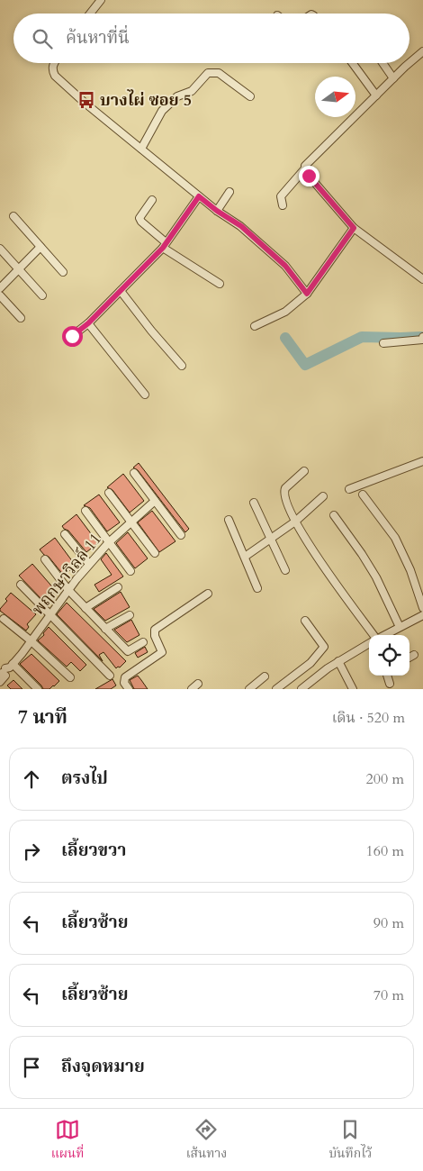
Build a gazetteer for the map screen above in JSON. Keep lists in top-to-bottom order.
{
  "streets": {
    "street": ["พฤกษาวิลล์ 11"]
  },
  "places": {
    "bus stop": ["บางไผ่ ซอย 5"]
  },
  "north": "right",
  "page": {
    "search": "ค้นหาที่นี่",
    "heading": ["7 นาที", "เดิน · 520 m"],
    "list": [
      ["ตรงไป", "200 m"],
      ["เลี้ยวขวา", "160 m"],
      ["เลี้ยวซ้าย", "90 m"],
      ["เลี้ยวซ้าย", "70 m"],
      "ถึงจุดหมาย"
    ],
    "nav": ["แผนที่", "เส้นทาง", "บันทึกไว้"]
  }
}
